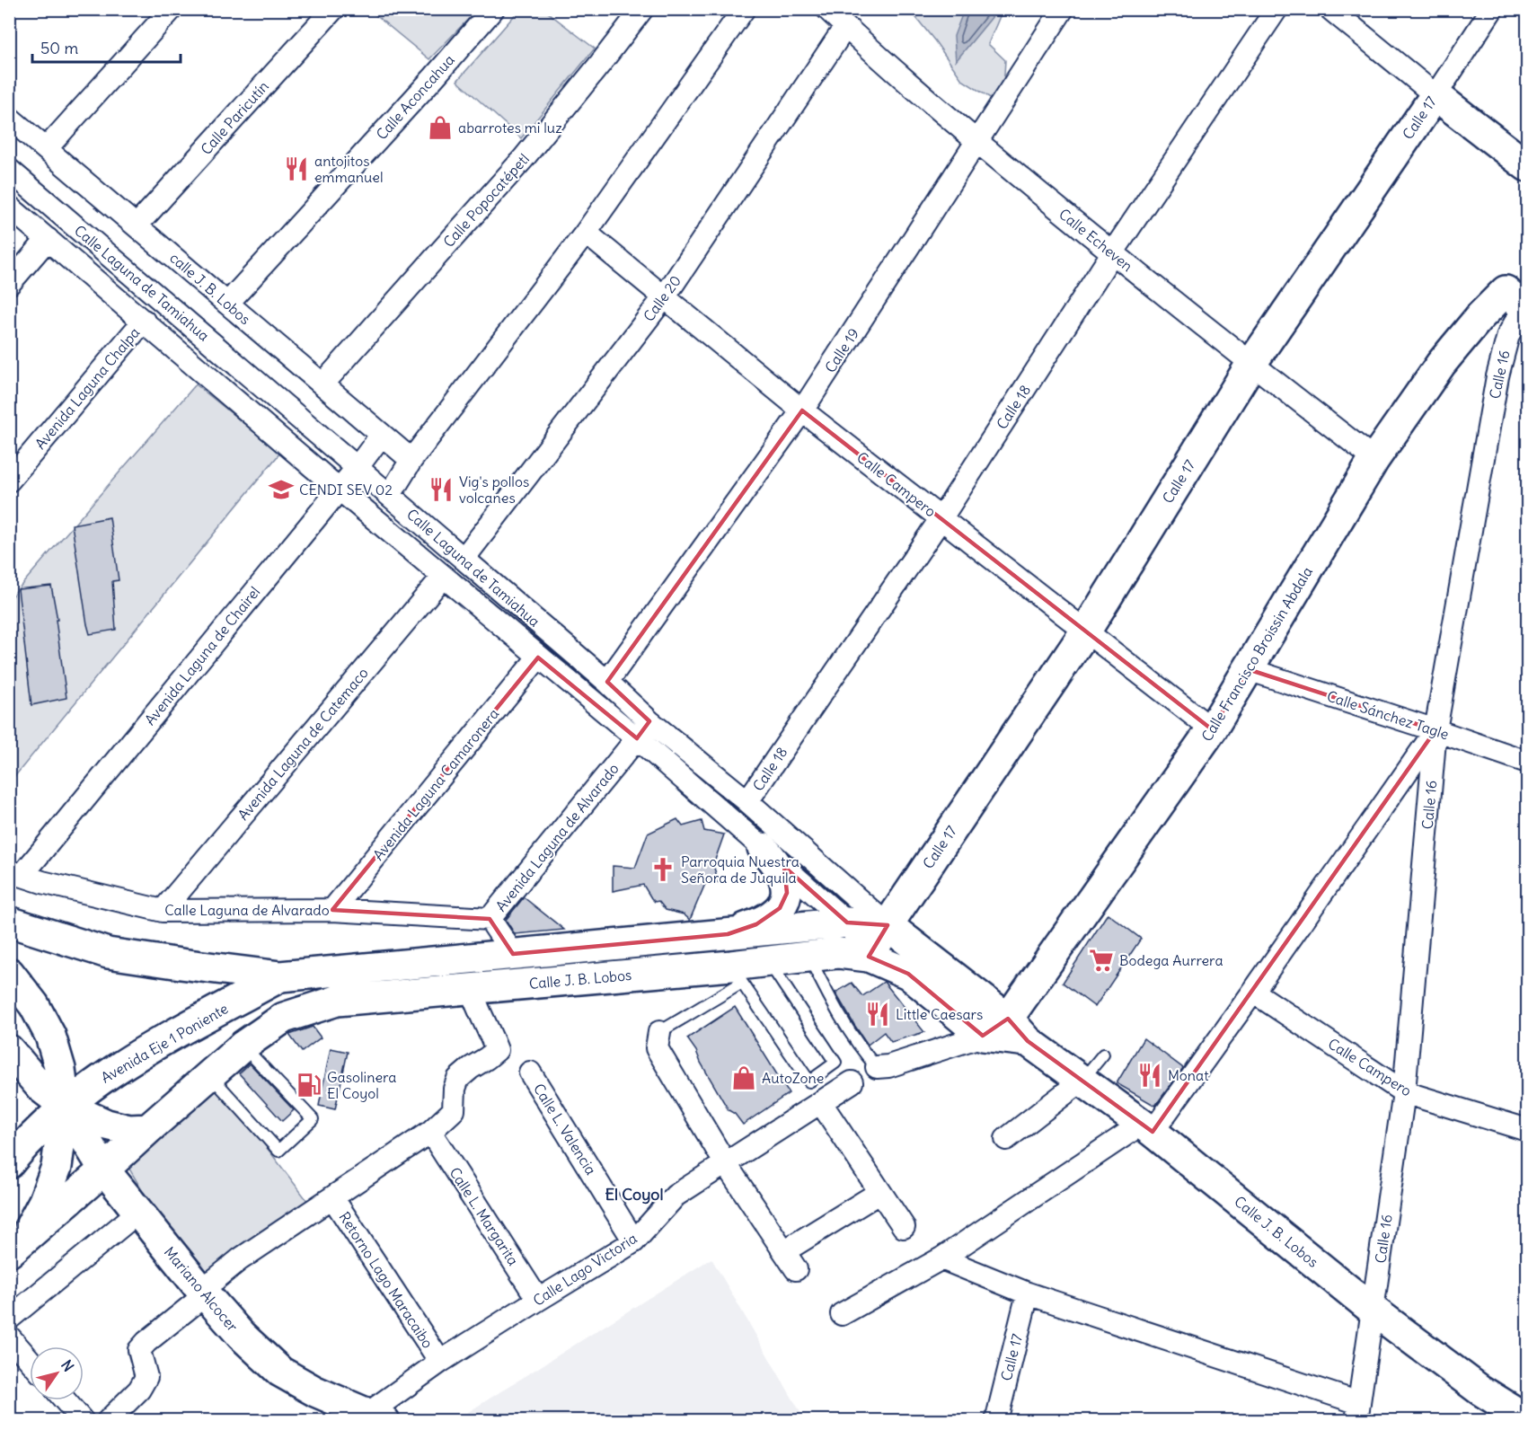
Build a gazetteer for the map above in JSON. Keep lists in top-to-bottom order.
{
  "streets": {
    "main road": [
      "Calle 17",
      "Calle Francisco Broissin Abdala",
      "Calle J. B. Lobos",
      "Avenida Eje 1 Poniente",
      "Mariano Alcocer"
    ],
    "street": [
      "Calle Aconcahua",
      "Calle Paricutín",
      "Calle Popocatépetl",
      "Calle Echeven",
      "Calle Laguna de Tamiahua",
      "calle J. B. Lobos",
      "Calle 20",
      "Calle 19",
      "Calle 16",
      "Avenida Laguna Chalpa",
      "Calle 18",
      "Calle Campero",
      "Avenida Laguna de Chairel",
      "Calle Sánchez Tagle",
      "Avenida Laguna de Catemaco",
      "Avenida Laguna Camaronera",
      "Avenida Laguna de Alvarado",
      "Calle Laguna de Alvarado",
      "Calle L. Valencia",
      "Calle L. Margarita",
      "Calle Lago Victoria",
      "Retorno Lago Maracaibo"
    ]
  },
  "crossings": [
    ["Calle Aconcahua", "calle J. B. Lobos"],
    ["Calle Paricutín", "calle J. B. Lobos"],
    ["Calle 17", "Calle Echeven"],
    ["Calle 17", "Calle Laguna de Tamiahua"],
    ["Calle 17", "Calle Campero"],
    ["Calle 17", "Calle J. B. Lobos"],
    ["Calle Popocatépetl", "calle J. B. Lobos"],
    ["Calle Echeven", "Calle 20"],
    ["Calle Echeven", "Calle 19"],
    ["Calle Echeven", "Calle 18"],
    ["Calle Echeven", "Calle Francisco Broissin Abdala"],
    ["Calle Laguna de Tamiahua", "Calle 20"],
    ["Calle Laguna de Tamiahua", "Calle 19"],
    ["Calle Laguna de Tamiahua", "Avenida Laguna Chalpa"],
    ["Calle Laguna de Tamiahua", "Calle 18"],
    ["Calle Laguna de Tamiahua", "Avenida Laguna de Chairel"],
    ["Calle Laguna de Tamiahua", "Avenida Laguna de Catemaco"],
    ["Calle Laguna de Tamiahua", "Avenida Laguna Camaronera"],
    ["Calle Laguna de Tamiahua", "Avenida Laguna de Alvarado"],
    ["Calle Laguna de Tamiahua", "Calle J. B. Lobos"],
    ["calle J. B. Lobos", "Avenida Laguna de Chairel"],
    ["Calle 20", "Calle Campero"],
    ["Calle 19", "Calle Campero"],
    ["Calle 16", "Calle Campero"],
    ["Calle 16", "Calle Francisco Broissin Abdala"],
    ["Calle 16", "Calle Sánchez Tagle"],
    ["Calle 16", "Calle J. B. Lobos"],
    ["Calle 18", "Calle Campero"],
    ["Calle Campero", "Calle Francisco Broissin Abdala"],
    ["Calle Francisco Broissin Abdala", "Calle Sánchez Tagle"],
    ["Calle Francisco Broissin Abdala", "Calle J. B. Lobos"],
    ["Avenida Laguna de Chairel", "Calle Laguna de Alvarado"],
    ["Avenida Laguna de Catemaco", "Calle Laguna de Alvarado"],
    ["Avenida Laguna Camaronera", "Calle Laguna de Alvarado"],
    ["Avenida Laguna de Alvarado", "Calle Laguna de Alvarado"],
    ["Avenida Eje 1 Poniente", "Mariano Alcocer"],
    ["Calle L. Valencia", "Calle Lago Victoria"],
    ["Calle L. Margarita", "Calle Lago Victoria"],
    ["Calle Lago Victoria", "Retorno Lago Maracaibo"],
    ["Calle Lago Victoria", "Mariano Alcocer"]
  ],
  "districts": ["El Coyol"],
  "places": {
    "shop": ["abarrotes mi luz", "AutoZone"],
    "restaurant": [
      "antojitos emmanuel",
      "Vig's pollos volcanes",
      "Little Caesars",
      "Monat"
    ],
    "school or university": ["CENDI SEV 02"],
    "church": ["Parroquia Nuestra Señora de Juquila"],
    "supermarket": ["Bodega Aurrera"],
    "fuel station": ["Gasolinera El Coyol"]
  },
  "scale_bar": "50 m",
  "north": "top right"
}
